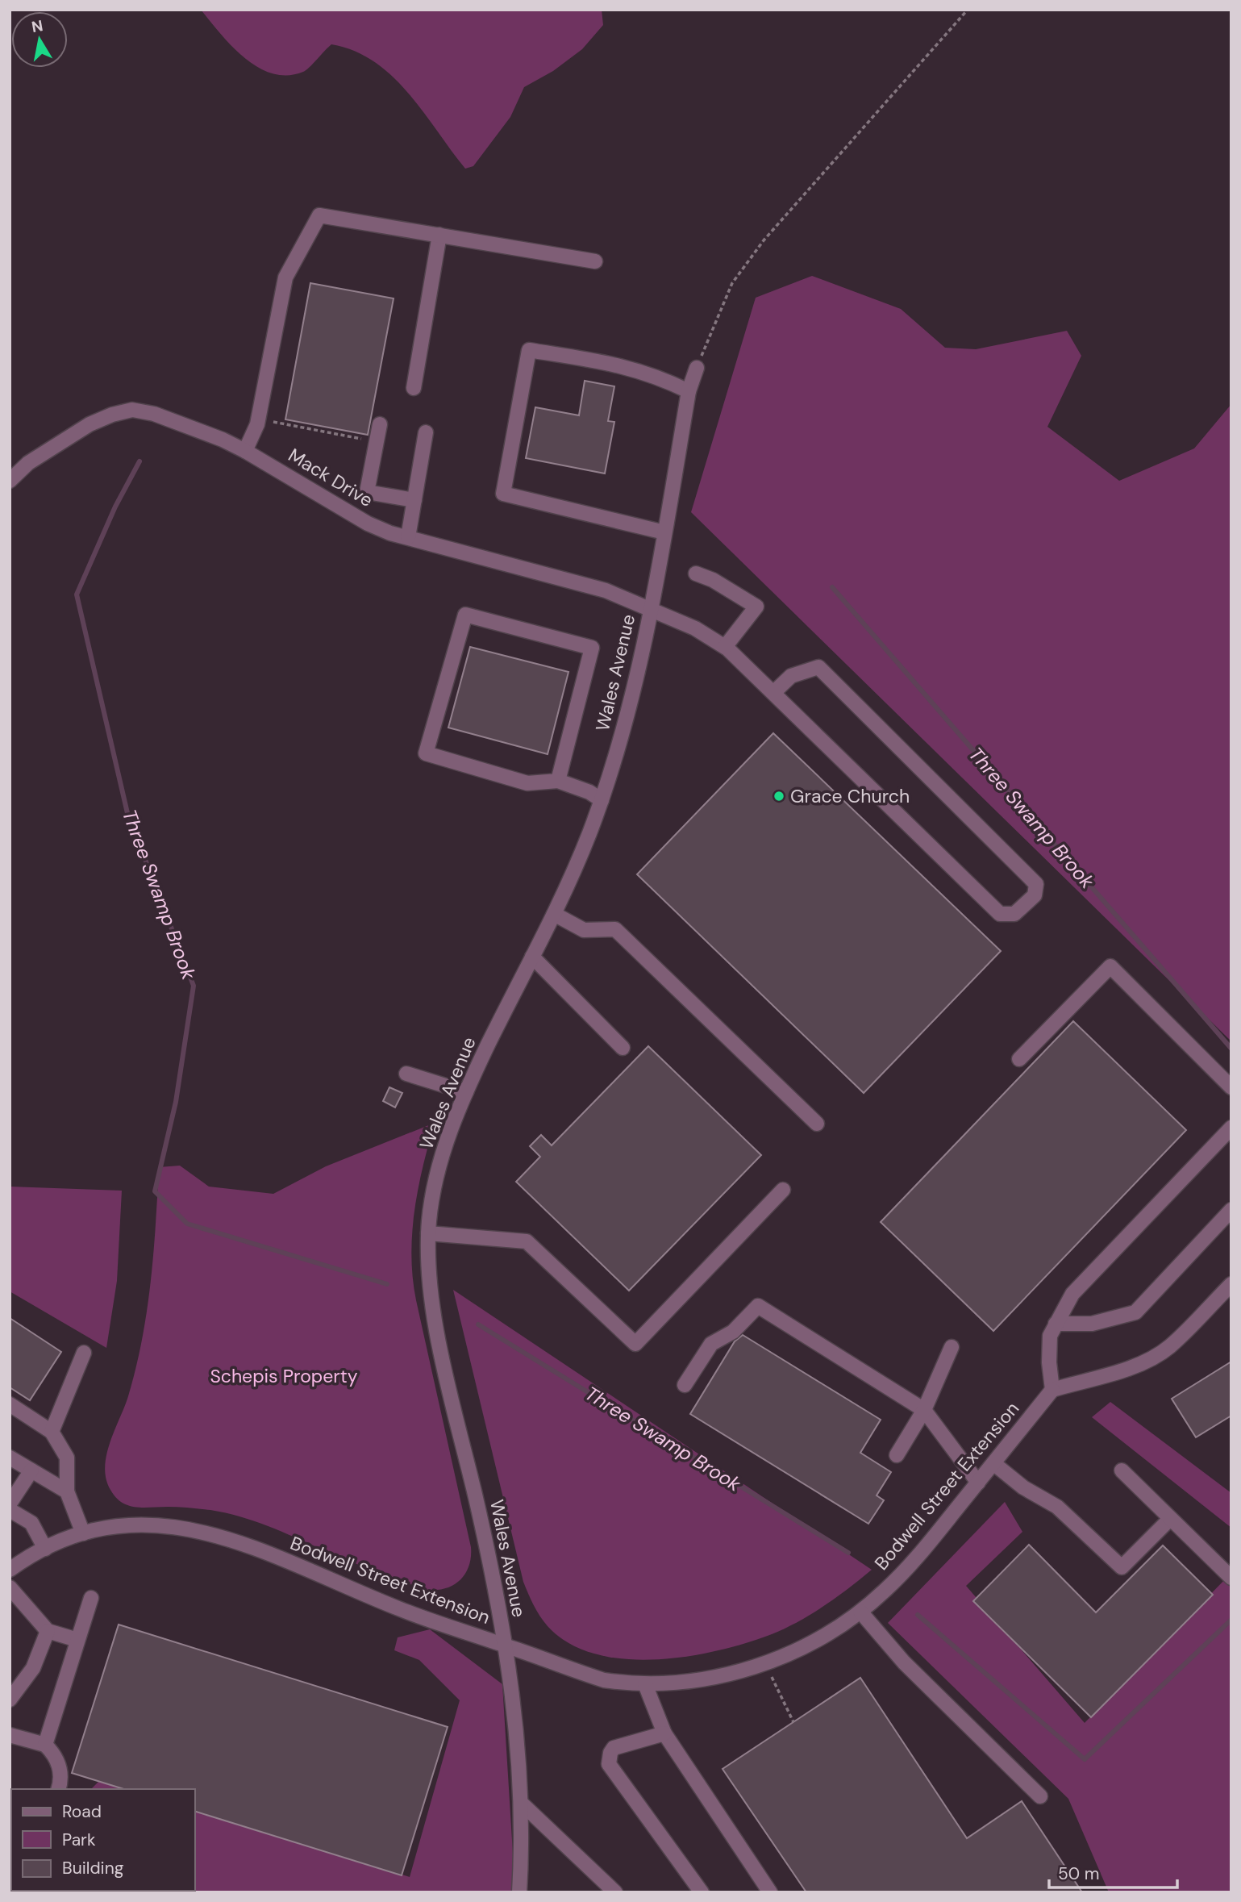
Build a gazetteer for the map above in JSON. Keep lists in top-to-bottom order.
{
  "streets": {
    "street": ["Mack Drive", "Wales Avenue", "Bodwell Street Extension"]
  },
  "crossings": [
    ["Mack Drive", "Wales Avenue"],
    ["Wales Avenue", "Bodwell Street Extension"]
  ],
  "water": ["Three Swamp Brook"],
  "parks": ["Schepis Property"],
  "places": ["Grace Church"],
  "legend": ["Road", "Park", "Building"],
  "scale_bar": "50 m",
  "north": "top"
}
